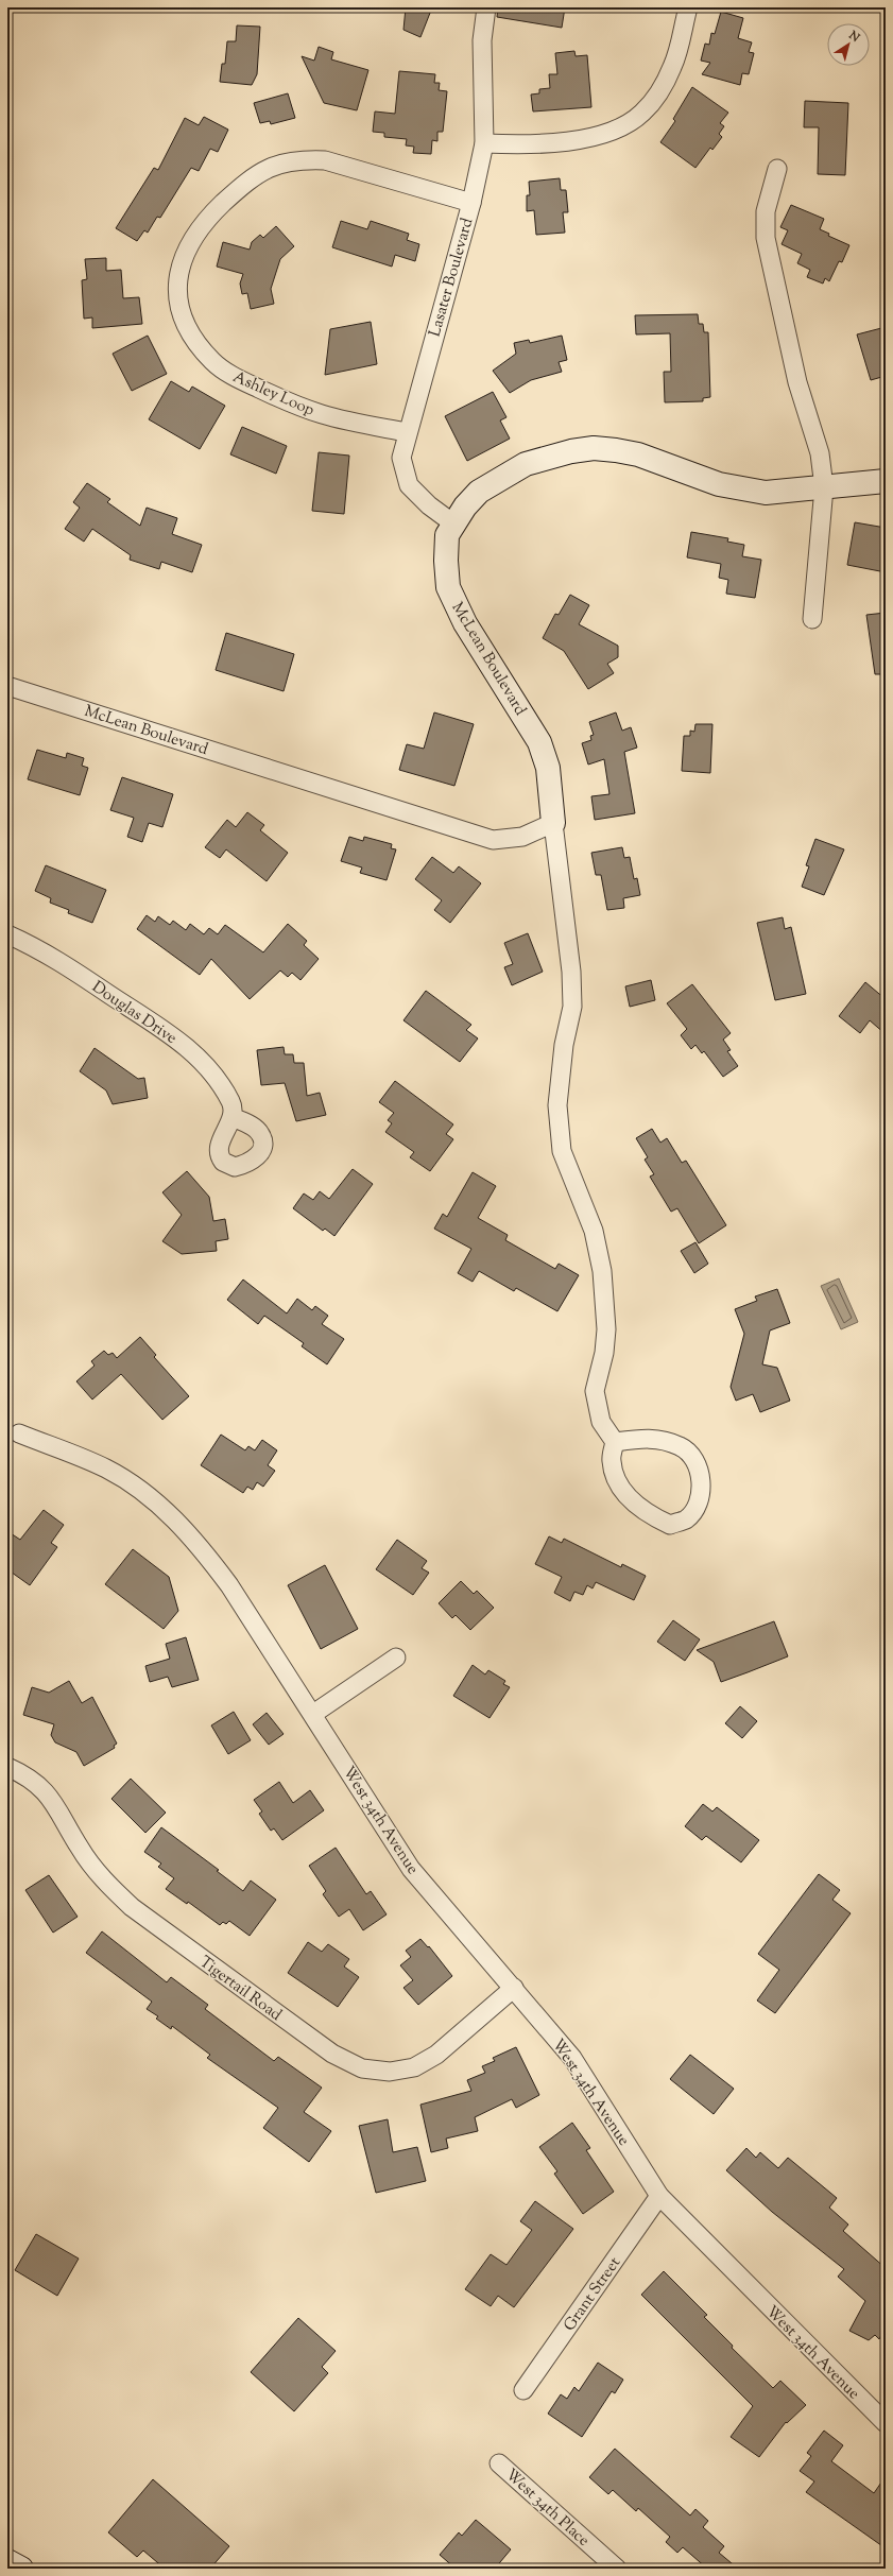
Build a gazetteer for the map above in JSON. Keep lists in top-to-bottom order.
{
  "streets": {
    "street": [
      "Lasater Boulevard",
      "Ashley Loop",
      "McLean Boulevard",
      "Douglas Drive",
      "West 34th Avenue",
      "Tigertail Road",
      "Grant Street",
      "West 34th Place"
    ]
  },
  "crossings": [
    ["Lasater Boulevard", "Ashley Loop"],
    ["Lasater Boulevard", "McLean Boulevard"],
    ["West 34th Avenue", "Tigertail Road"],
    ["West 34th Avenue", "Grant Street"]
  ],
  "north": "top right"
}
